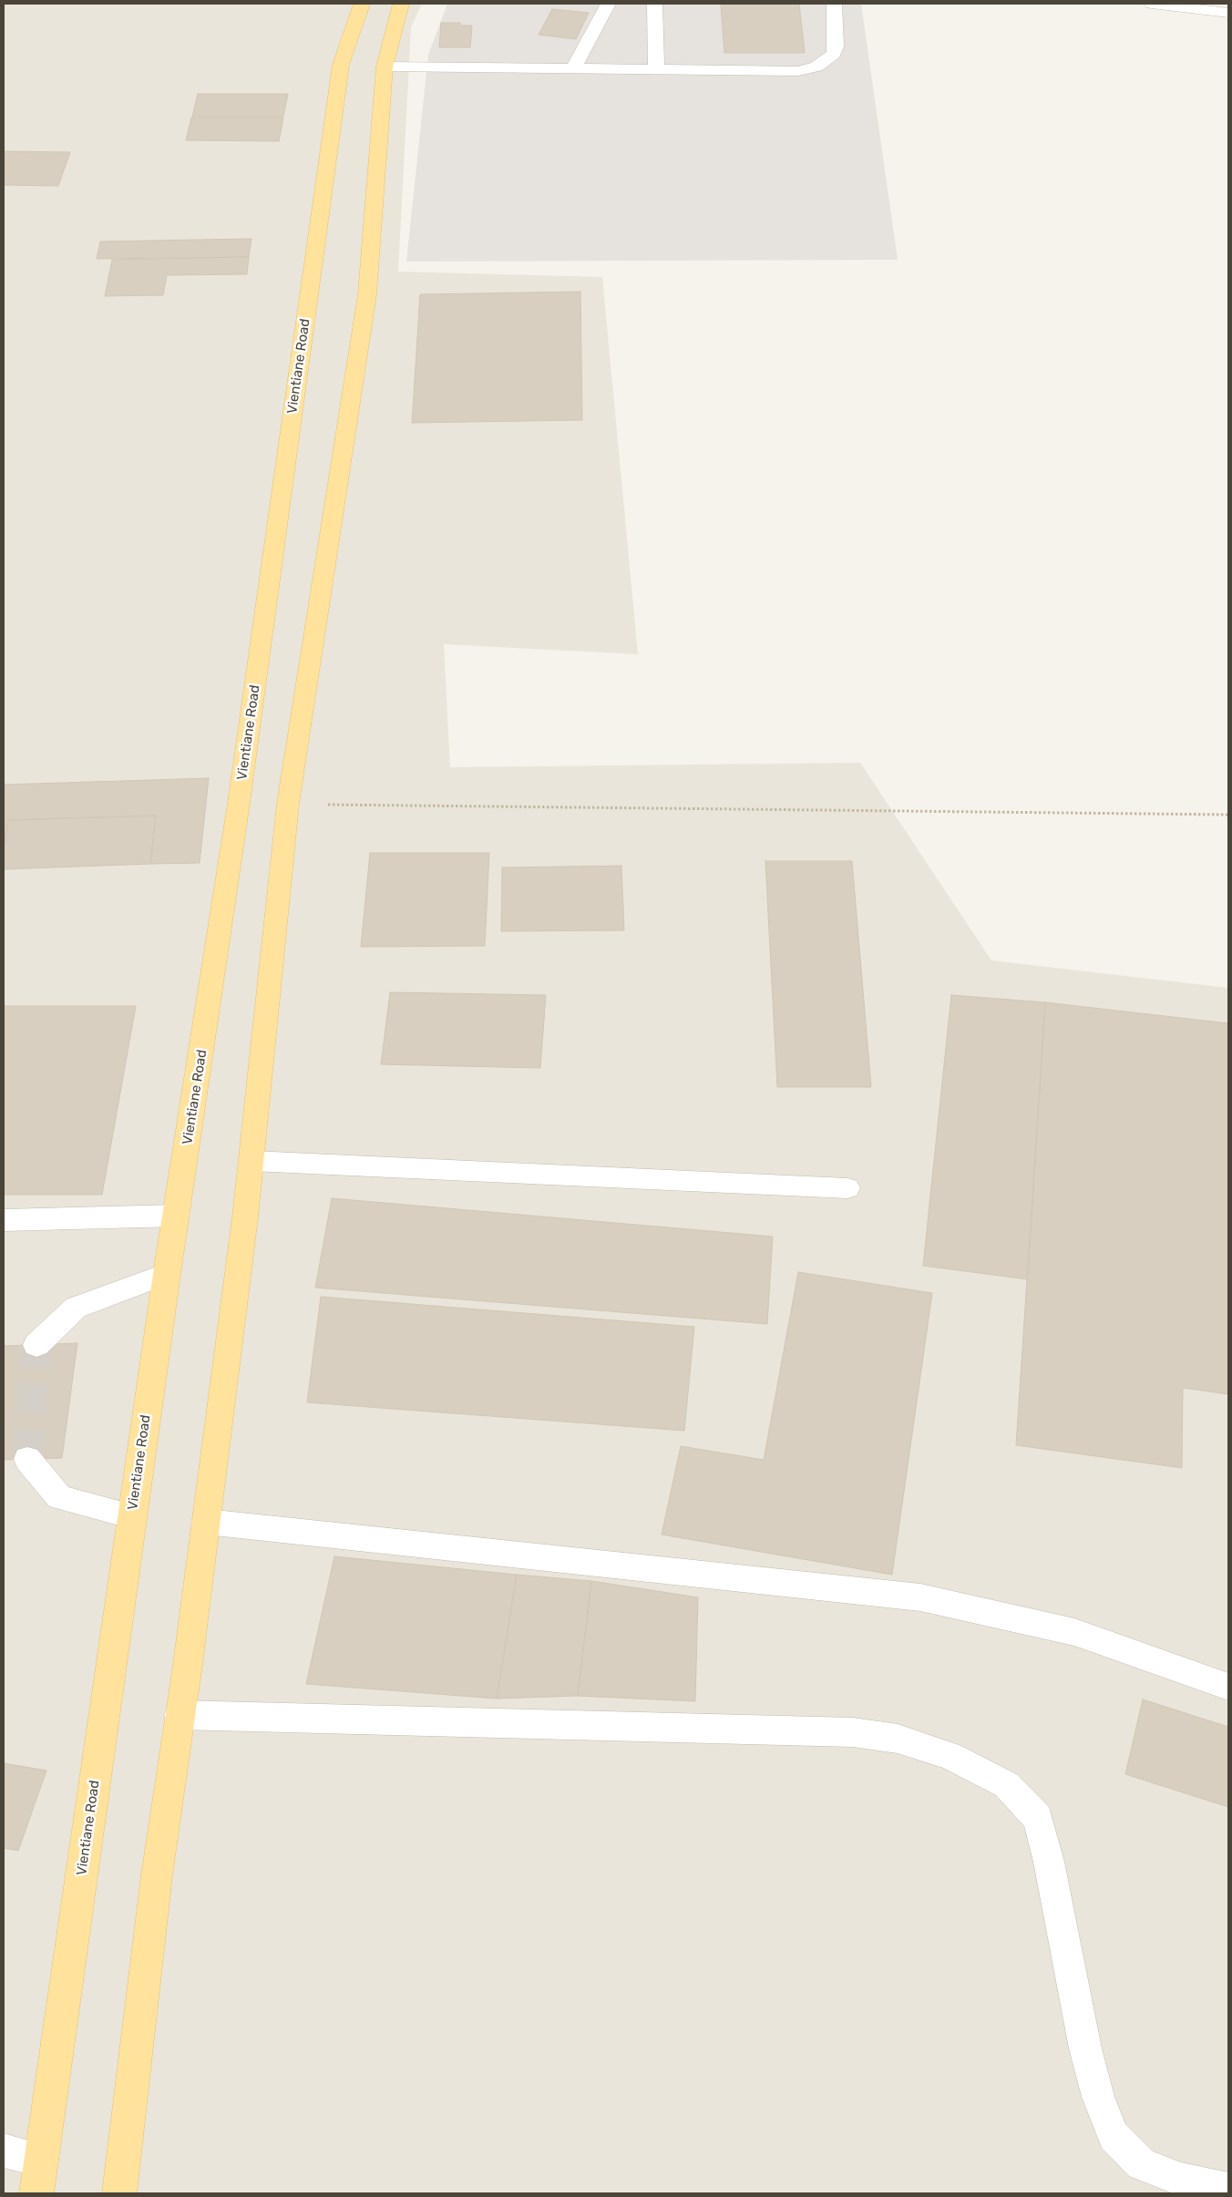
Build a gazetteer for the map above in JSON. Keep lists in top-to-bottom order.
{
  "streets": {
    "main road": ["Vientiane Road"]
  }
}
